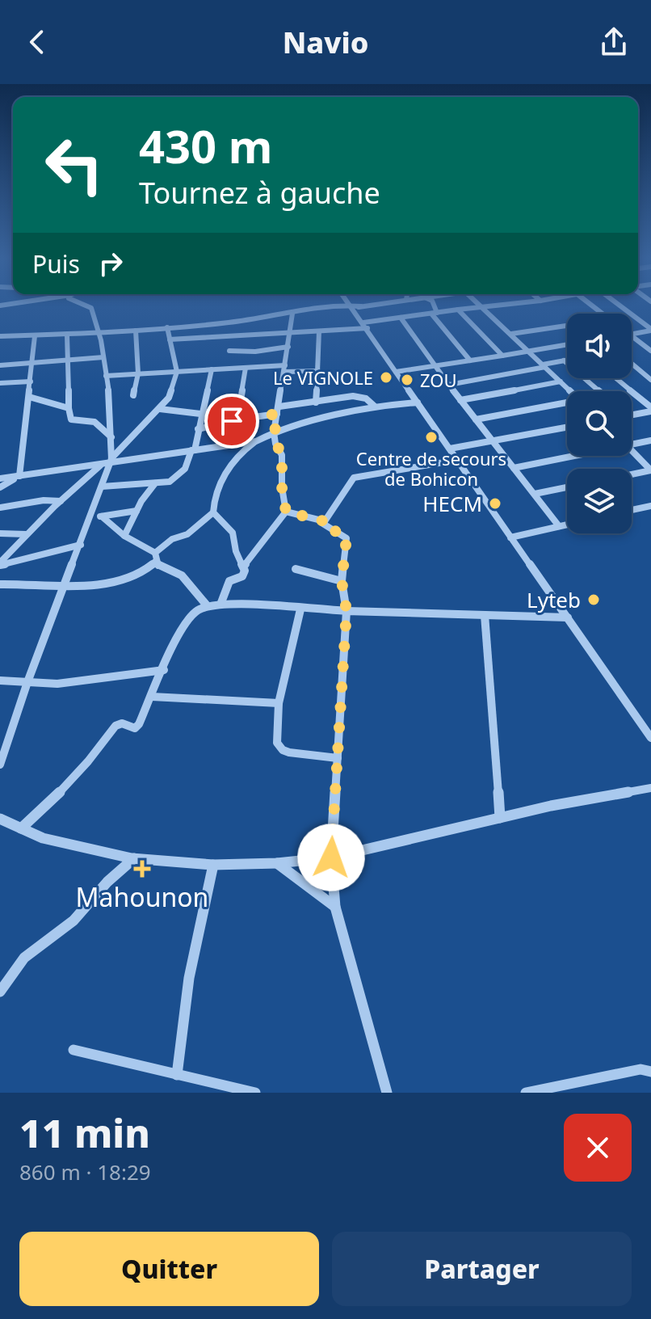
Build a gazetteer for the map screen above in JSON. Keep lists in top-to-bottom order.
{
  "places": {
    "other": [
      "Le VIGNOLE",
      "ZOU",
      "Centre de secours de Bohicon",
      "HECM",
      "Lyteb"
    ],
    "health": ["Mahounon"]
  },
  "page": {
    "header": "Navio",
    "turn": ["430 m", "Tournez à gauche"],
    "then": "Puis",
    "heading": ["11 min", "860 m · 18:29"],
    "buttons": ["Quitter", "Partager"]
  }
}
